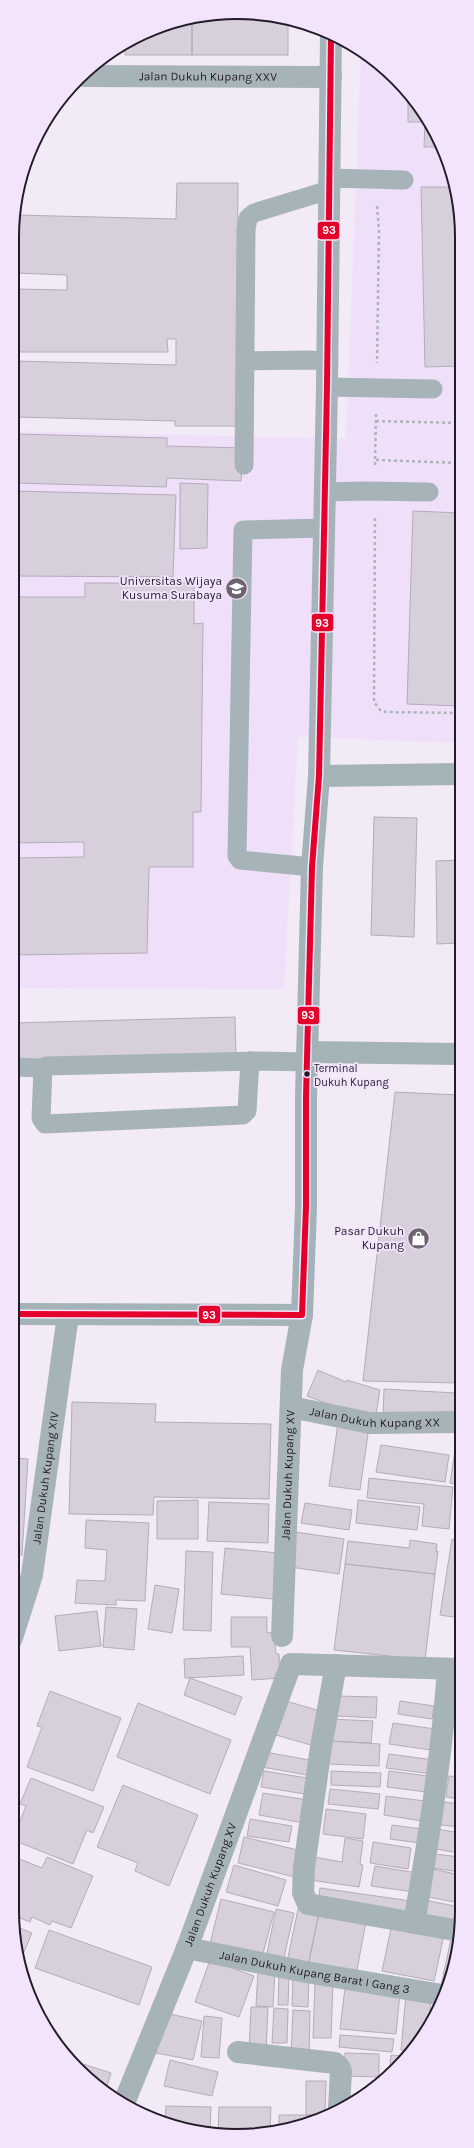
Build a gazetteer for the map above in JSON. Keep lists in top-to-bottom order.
{
  "streets": {
    "street": [
      "Jalan Dukuh Kupang XXV",
      "Jalan Dukuh Kupang XX",
      "Jalan Dukuh Kupang XV",
      "Jalan Dukuh Kupang XIV",
      "Jalan Dukuh Kupang Barat I Gang 3"
    ]
  },
  "crossings": [
    ["Jalan Dukuh Kupang XX", "Jalan Dukuh Kupang XV"],
    ["Jalan Dukuh Kupang XV", "Jalan Dukuh Kupang Barat I Gang 3"]
  ],
  "places": {
    "school or university": ["Universitas Wijaya Kusuma Surabaya"],
    "other": ["Terminal Dukuh Kupang"],
    "shop": ["Pasar Dukuh Kupang"]
  },
  "lines": ["transit line 93"]
}
